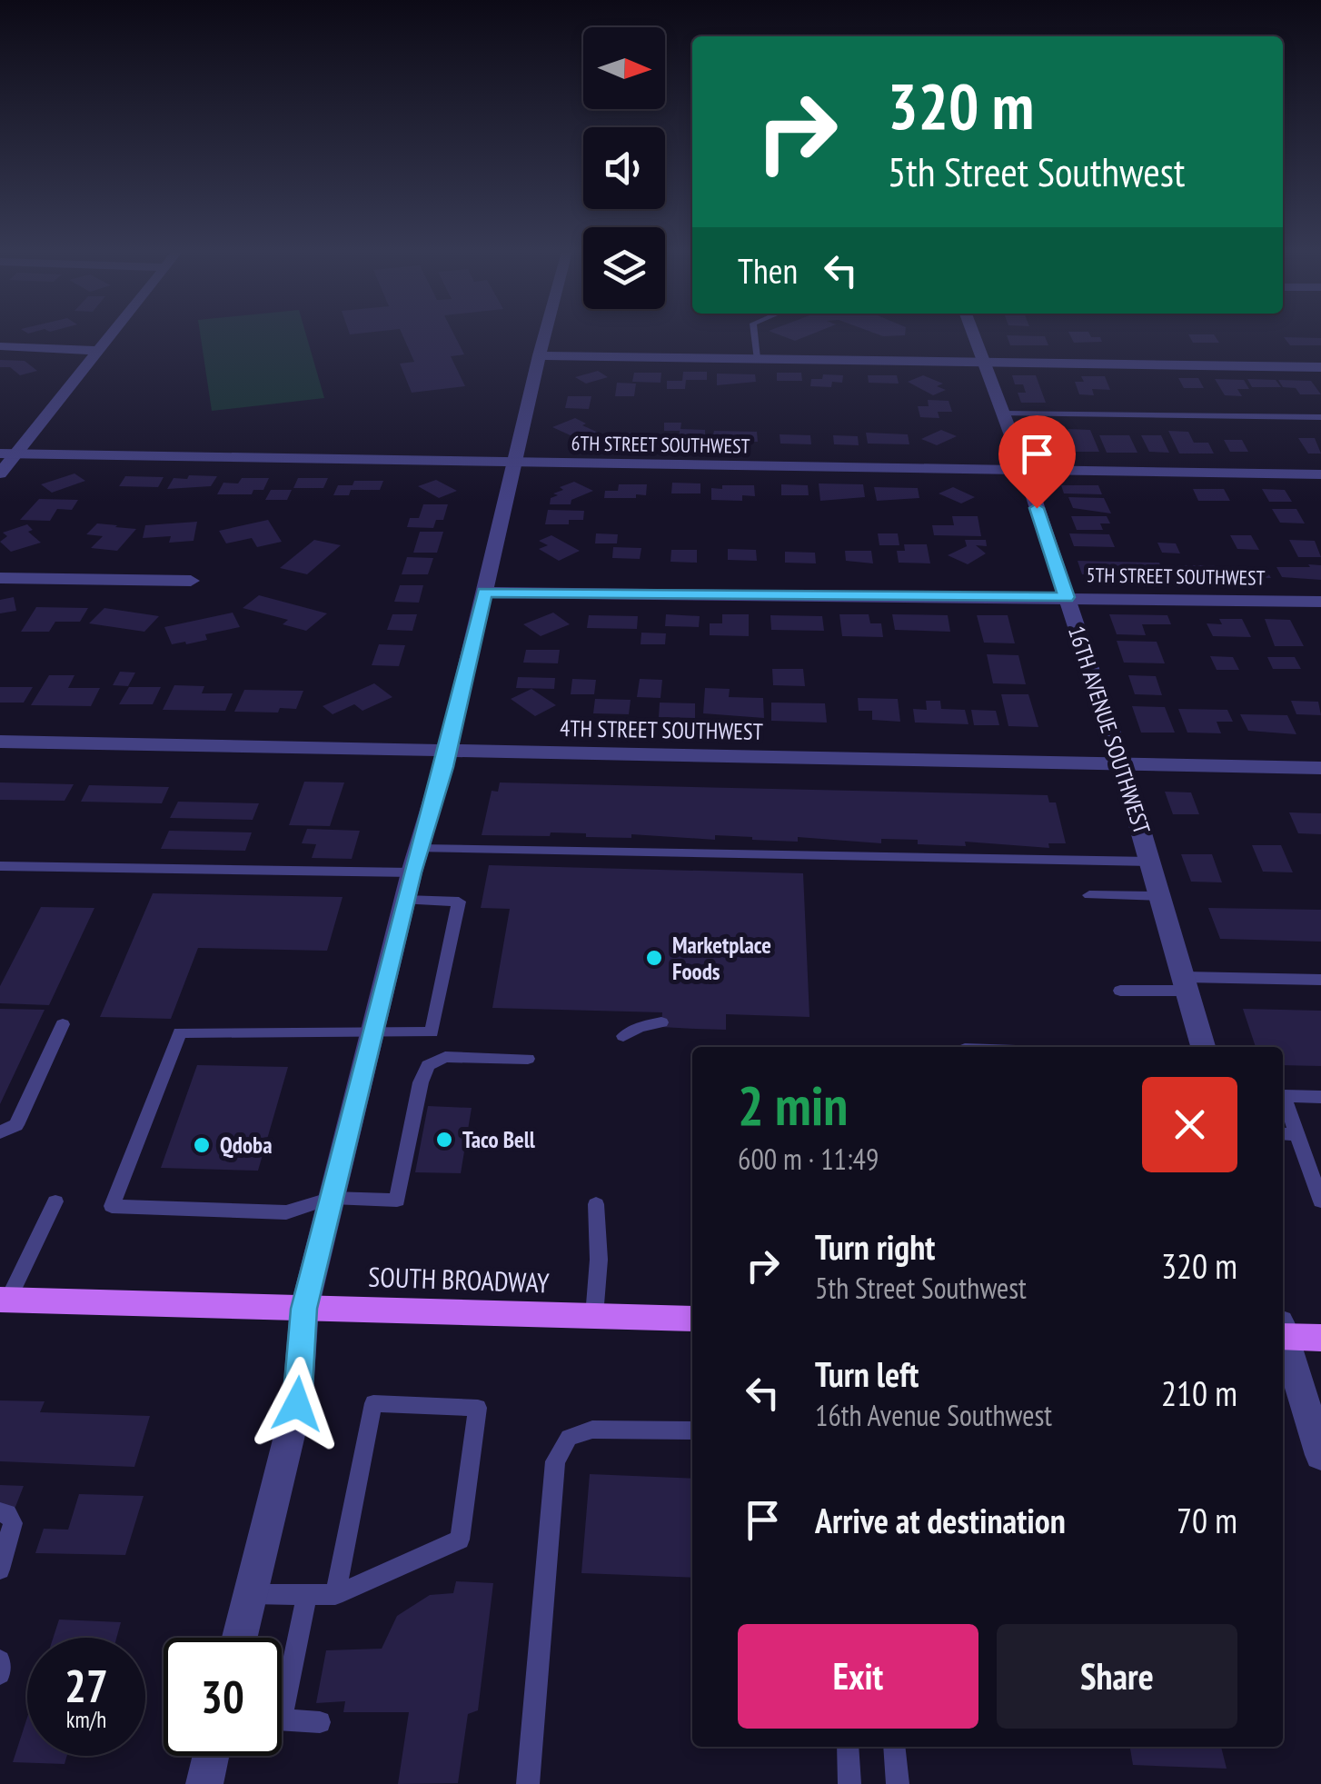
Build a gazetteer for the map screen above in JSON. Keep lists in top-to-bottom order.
{
  "streets": {
    "main road": ["SOUTH BROADWAY"],
    "street": [
      "6TH STREET SOUTHWEST",
      "5TH STREET SOUTHWEST",
      "4TH STREET SOUTHWEST",
      "16TH AVENUE SOUTHWEST"
    ]
  },
  "crossings": [
    ["6TH STREET SOUTHWEST", "16TH AVENUE SOUTHWEST"],
    ["5TH STREET SOUTHWEST", "16TH AVENUE SOUTHWEST"],
    ["4TH STREET SOUTHWEST", "16TH AVENUE SOUTHWEST"]
  ],
  "places": ["Marketplace Foods", "Taco Bell", "Qdoba"],
  "north": "right",
  "page": {
    "turn": ["320 m", "5th Street Southwest"],
    "then": "Then",
    "heading": ["2 min", "600 m · 11:49"],
    "list": [
      {
        "name": "Turn right",
        "note": "5th Street Southwest",
        "value": "320 m"
      },
      {
        "name": "Turn left",
        "note": "16th Avenue Southwest",
        "value": "210 m"
      },
      {
        "name": "Arrive at destination",
        "value": "70 m"
      }
    ],
    "buttons": ["Exit", "Share"],
    "speed": "27 km/h",
    "limit": "30"
  }
}
